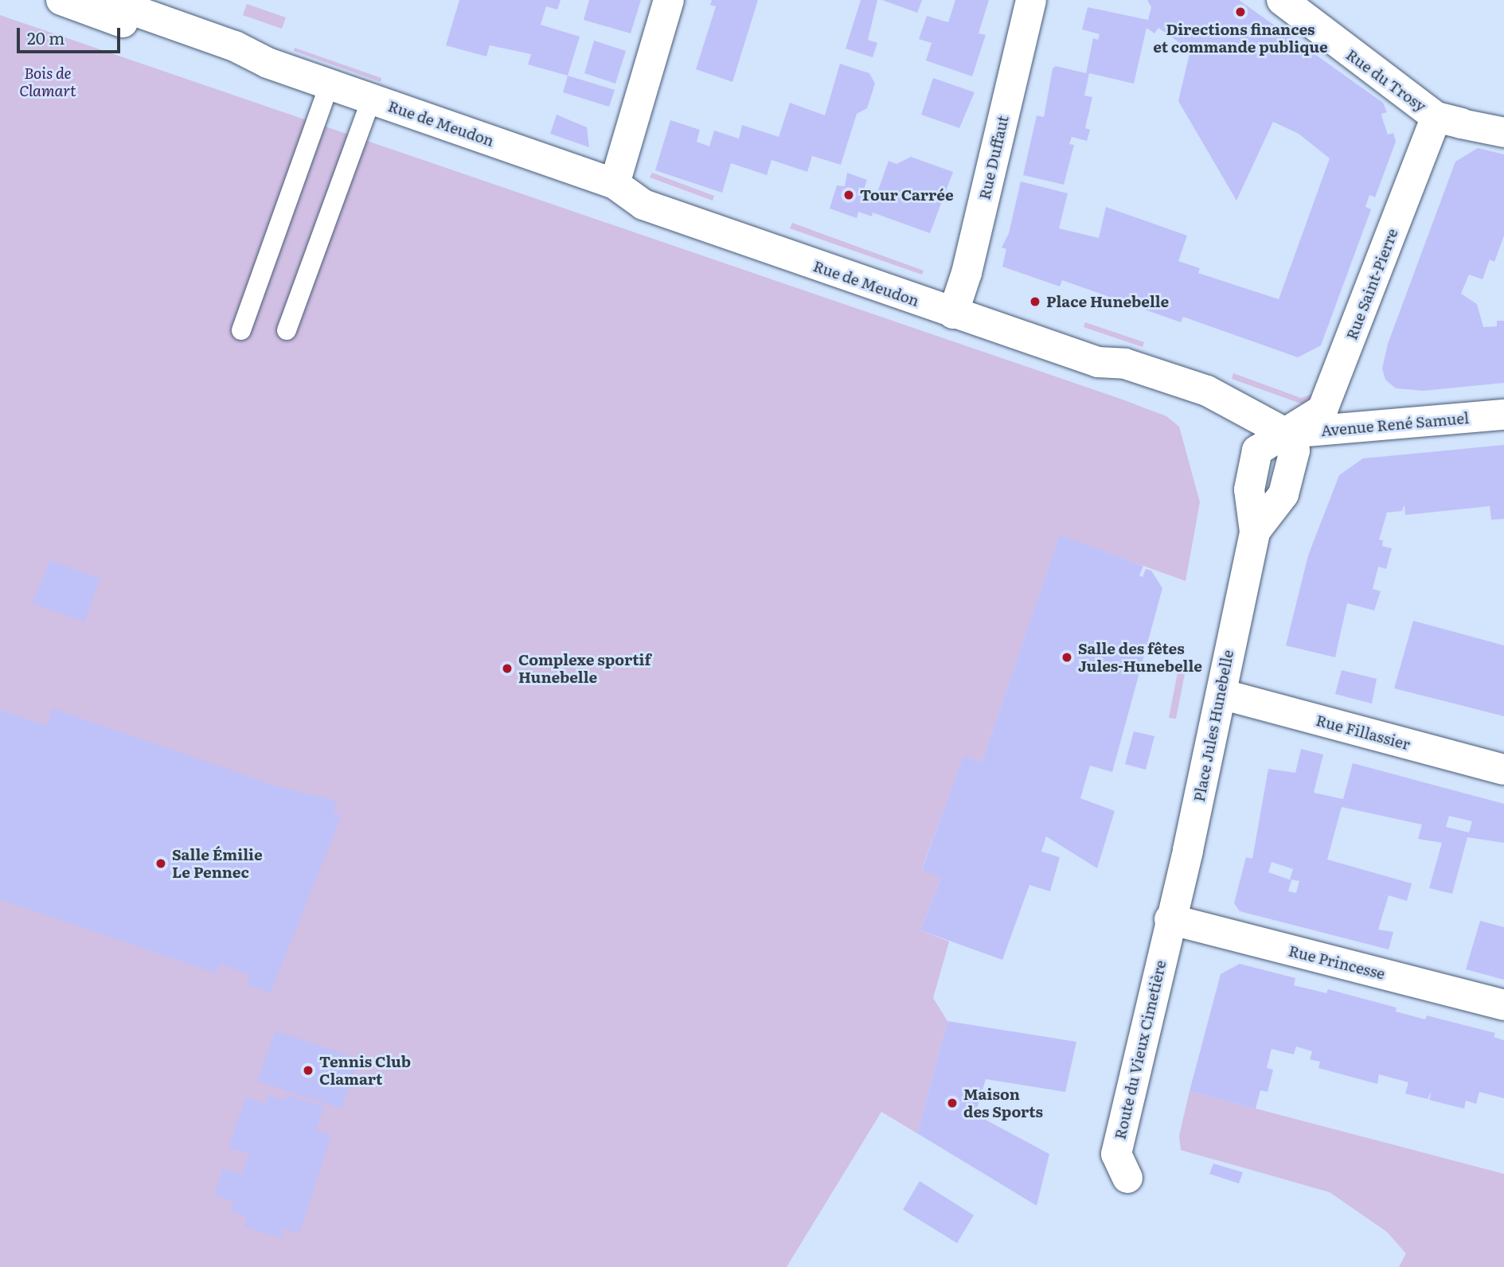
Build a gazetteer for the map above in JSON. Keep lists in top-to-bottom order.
{
  "streets": {
    "street": [
      "Rue du Trosy",
      "Rue de Meudon",
      "Rue Duffaut",
      "Rue Saint-Pierre",
      "Avenue René Samuel",
      "Place Jules Hunebelle",
      "Rue Fillassier",
      "Rue Princesse",
      "Route du Vieux Cimetière"
    ]
  },
  "crossings": [
    ["Rue du Trosy", "Rue Saint-Pierre"],
    ["Rue de Meudon", "Rue Duffaut"],
    ["Rue de Meudon", "Rue Saint-Pierre"],
    ["Rue de Meudon", "Avenue René Samuel"],
    ["Rue de Meudon", "Place Jules Hunebelle"],
    ["Rue Saint-Pierre", "Avenue René Samuel"],
    ["Rue Saint-Pierre", "Place Jules Hunebelle"],
    ["Avenue René Samuel", "Place Jules Hunebelle"],
    ["Place Jules Hunebelle", "Rue Fillassier"],
    ["Place Jules Hunebelle", "Rue Princesse"],
    ["Place Jules Hunebelle", "Route du Vieux Cimetière"],
    ["Rue Princesse", "Route du Vieux Cimetière"]
  ],
  "parks": ["Bois de Clamart"],
  "places": [
    "Directions finances et commande publique",
    "Tour Carrée",
    "Place Hunebelle",
    "Salle des fêtes Jules-Hunebelle",
    "Complexe sportif Hunebelle",
    "Salle Émilie Le Pennec",
    "Tennis Club Clamart",
    "Maison des Sports"
  ],
  "scale_bar": "20 m"
}
